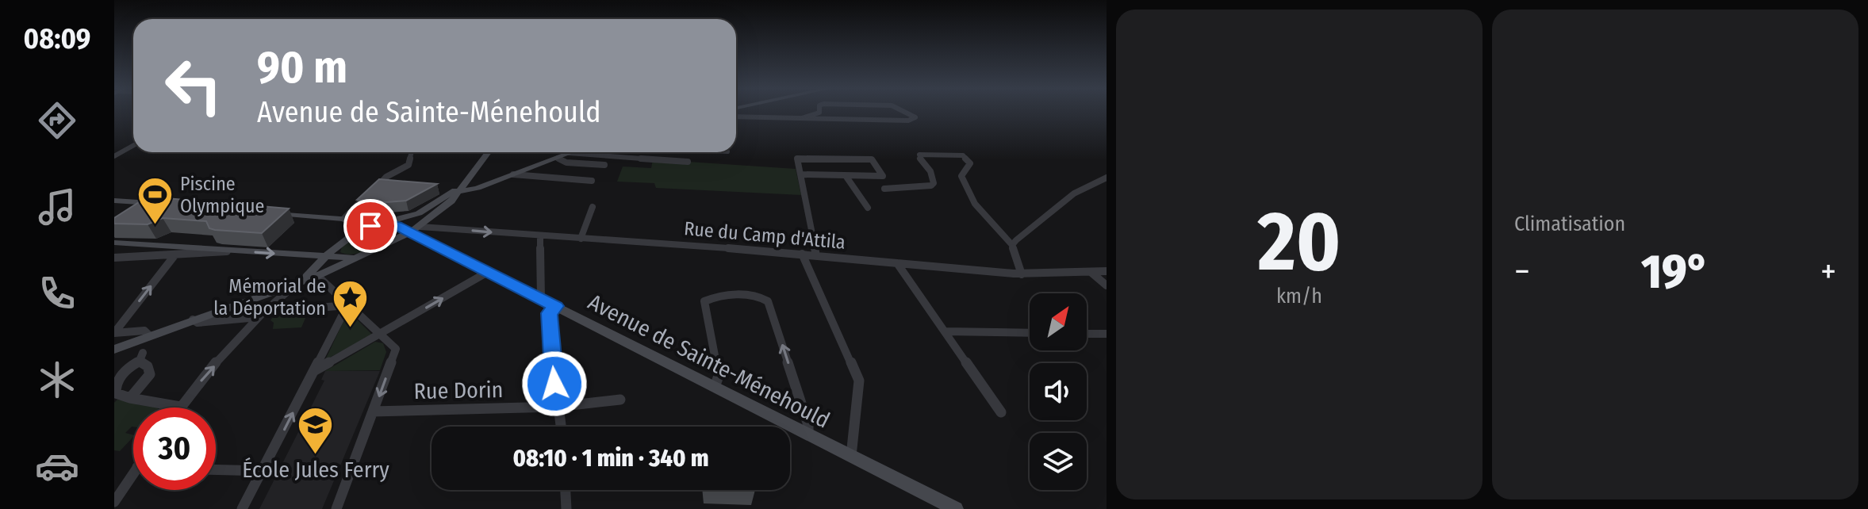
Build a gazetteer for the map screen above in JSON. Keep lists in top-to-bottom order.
{
  "streets": {
    "main road": ["Avenue de Sainte-Ménehould"],
    "street": ["Rue du Camp d'Attila", "Rue Dorin"]
  },
  "places": {
    "sports": ["Piscine Olympique"],
    "place": ["Mémorial de la Déportation"],
    "school or university": ["École Jules Ferry"]
  },
  "north": "top right",
  "page": {
    "tabs": "08:09",
    "tile": [
      ["20", "km/h"],
      "Climatisation"
    ],
    "turn": ["90 m", "Avenue de Sainte-Ménehould"],
    "heat": ["−", "19°", "+"],
    "limit": "30",
    "trip": "08:10 · 1 min · 340 m"
  }
}
